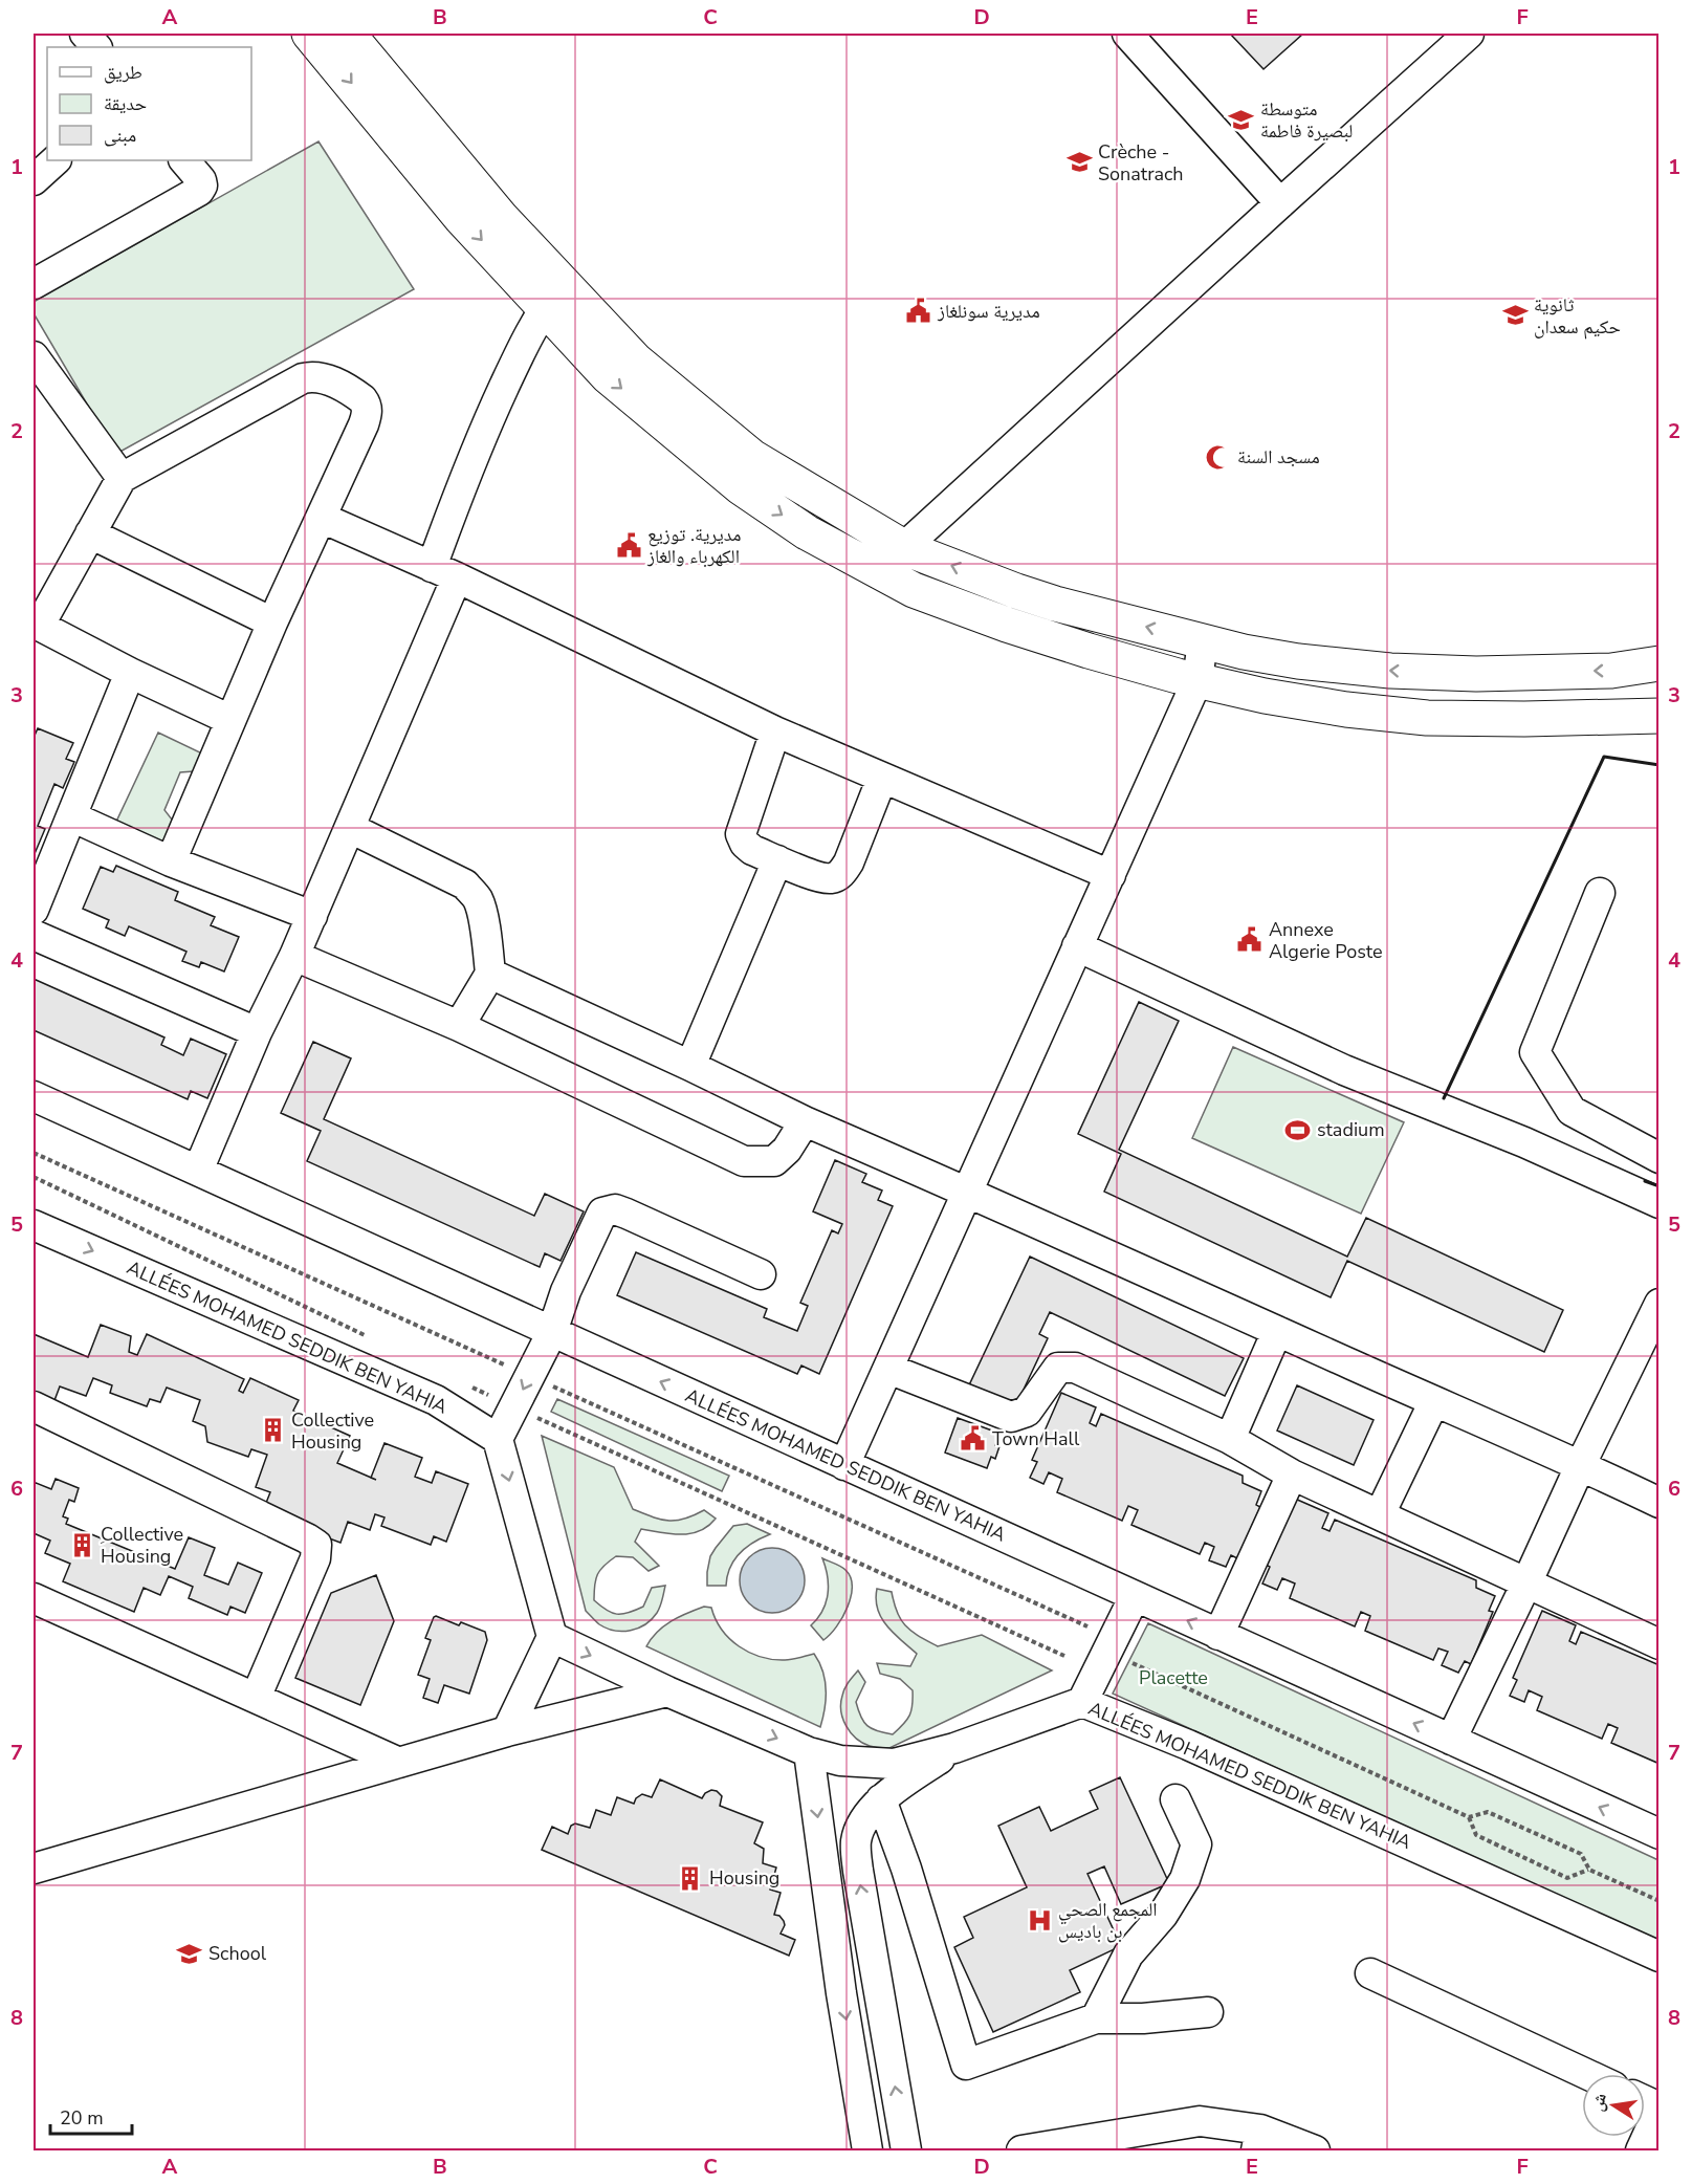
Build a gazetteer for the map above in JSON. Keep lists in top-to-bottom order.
{
  "streets": {
    "street": ["ALLÉES MOHAMED SEDDIK BEN YAHIA"]
  },
  "parks": ["Placette"],
  "places": {
    "school or university": [
      "متوسطة لبصيرة فاطمة",
      "Crèche - Sonatrach",
      "ثانوية حكيم سعدان",
      "School"
    ],
    "public building": [
      "مديرية سونلغاز",
      "مديرية. توزيع الكهرباء والغاز",
      "Annexe Algerie Poste",
      "Town Hall"
    ],
    "mosque": ["مسجد السنة"],
    "sports": ["stadium"],
    "building": ["Collective Housing", "ِCollective Housing", "Housing"],
    "hospital": ["المجمع الصحي بن باديس"]
  },
  "legend": ["طريق", "حديقة", "مبنى"],
  "scale_bar": "20 m",
  "north": "left",
  "grid": {
    "columns": [
      "A",
      "B",
      "C",
      "D",
      "E",
      "F"
    ],
    "rows": [
      "1",
      "2",
      "3",
      "4",
      "5",
      "6",
      "7",
      "8"
    ]
  }
}
